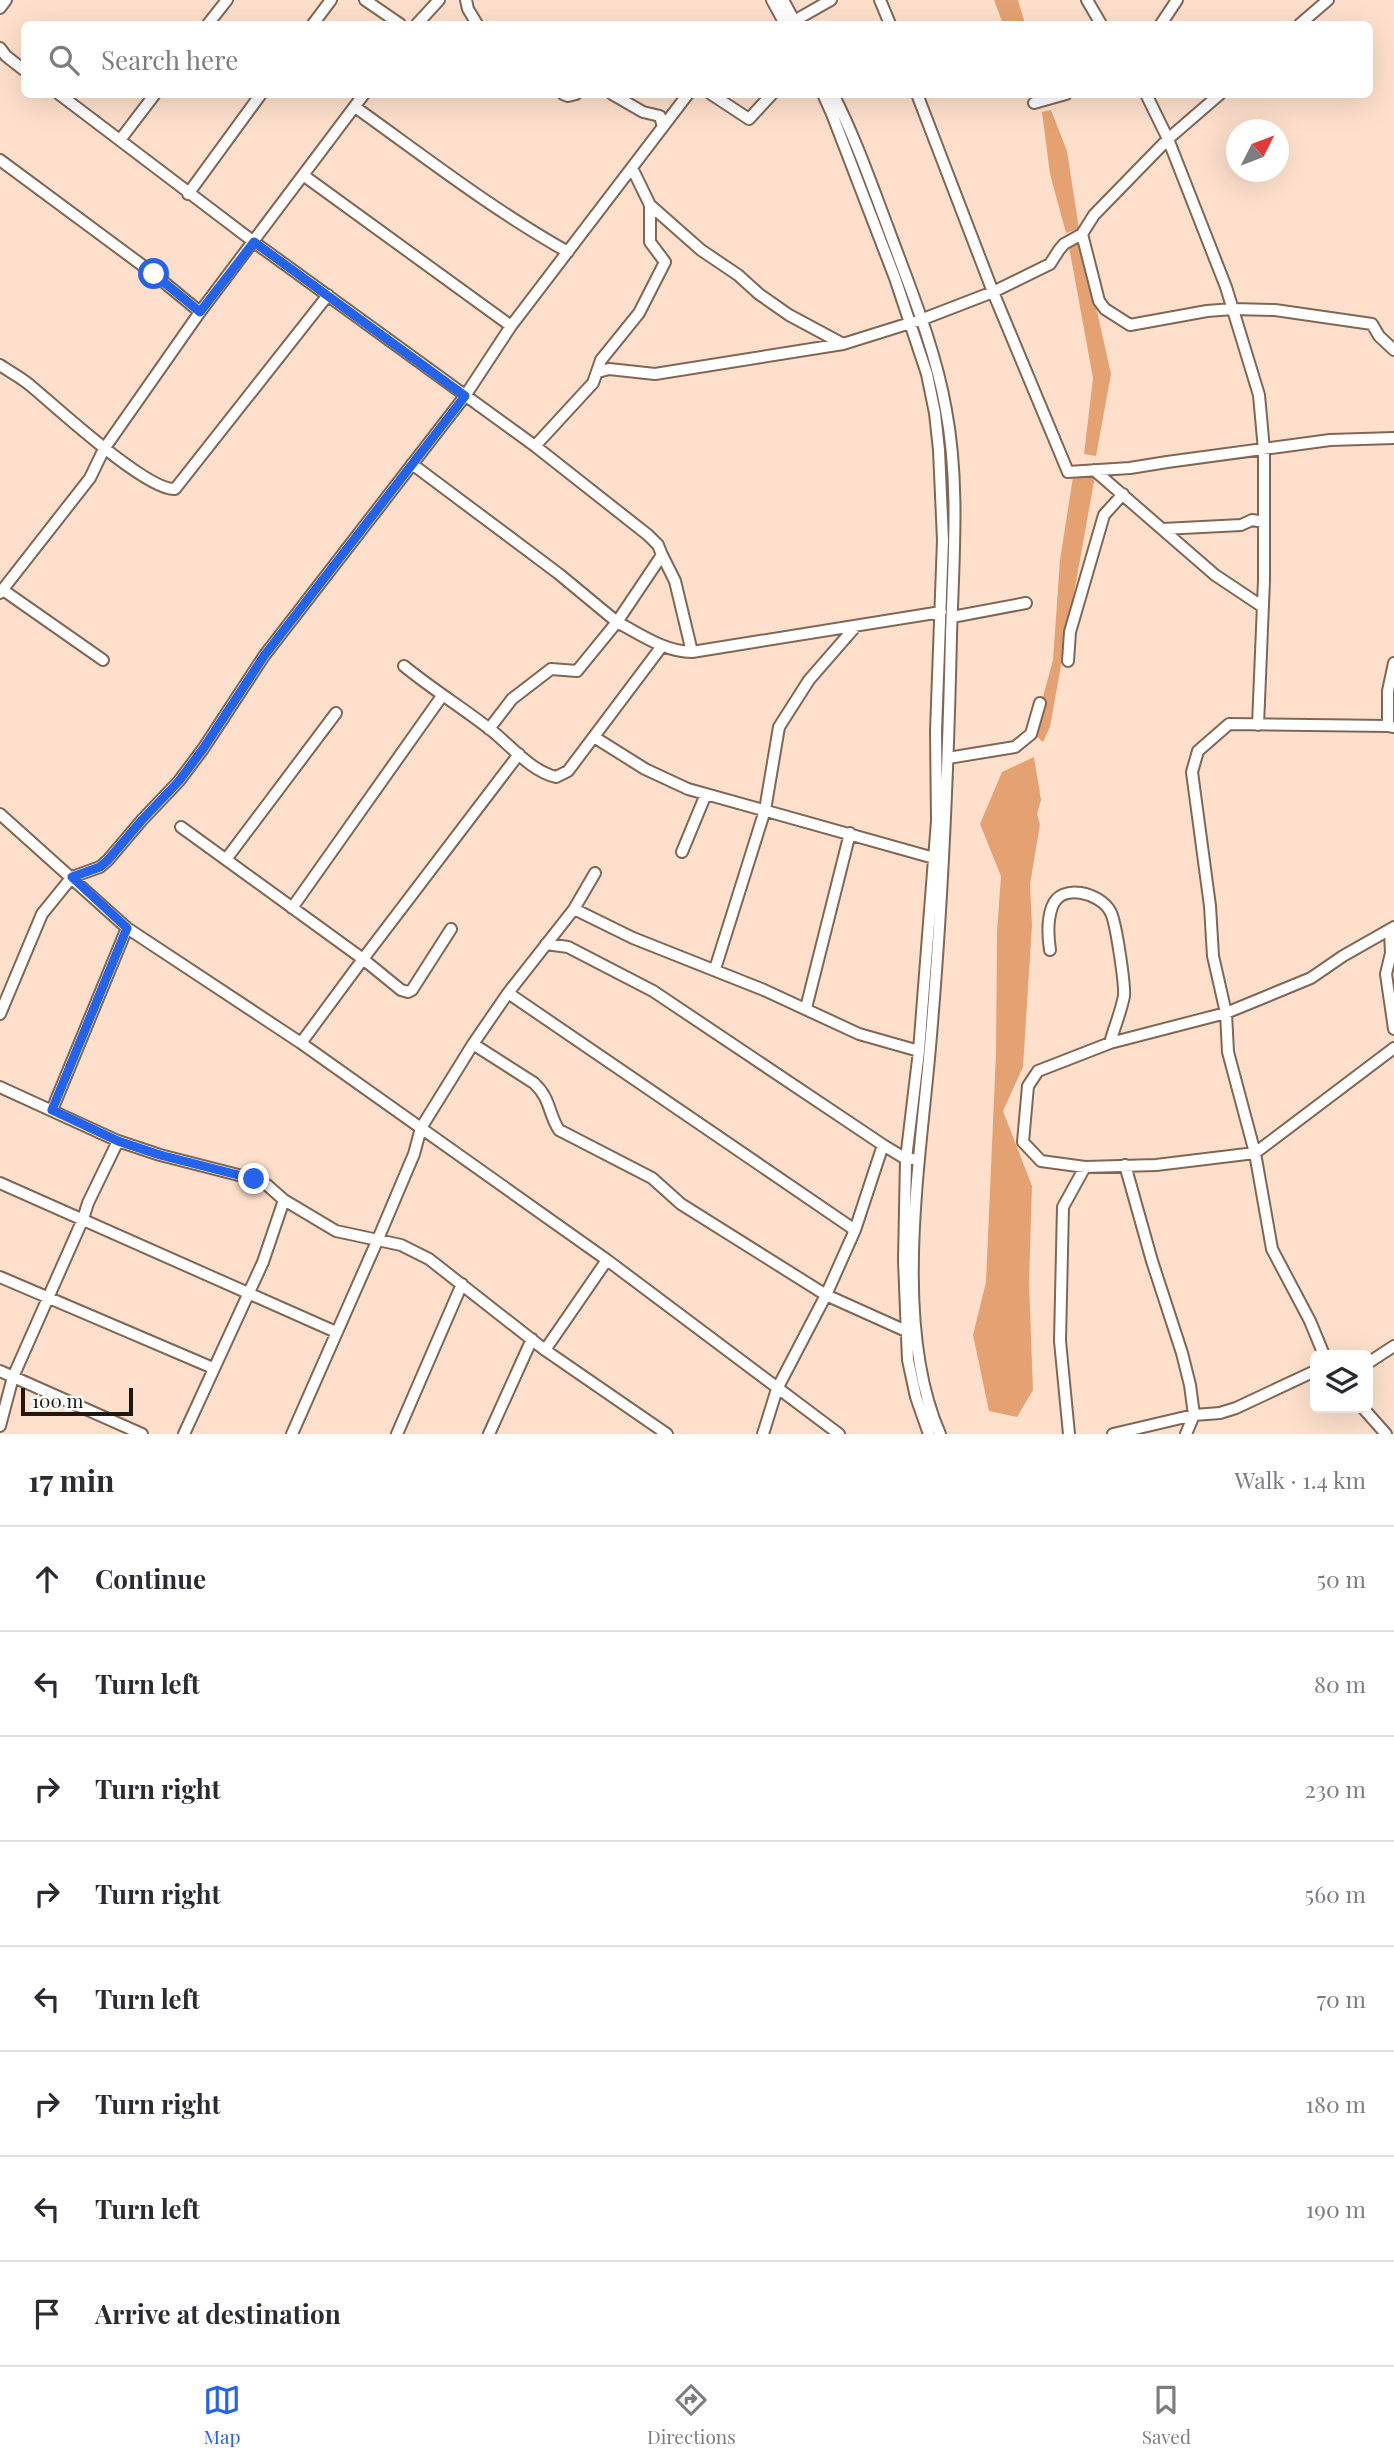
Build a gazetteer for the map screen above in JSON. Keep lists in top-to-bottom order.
{
  "scale_bar": "100 m",
  "north": "top right",
  "page": {
    "search": "Search here",
    "scale": "100 m",
    "heading": ["17 min", "Walk · 1.4 km"],
    "list": [
      ["Continue", "50 m"],
      ["Turn left", "80 m"],
      ["Turn right", "230 m"],
      ["Turn right", "560 m"],
      ["Turn left", "70 m"],
      ["Turn right", "180 m"],
      ["Turn left", "190 m"],
      "Arrive at destination"
    ],
    "nav": ["Map", "Directions", "Saved"]
  }
}
